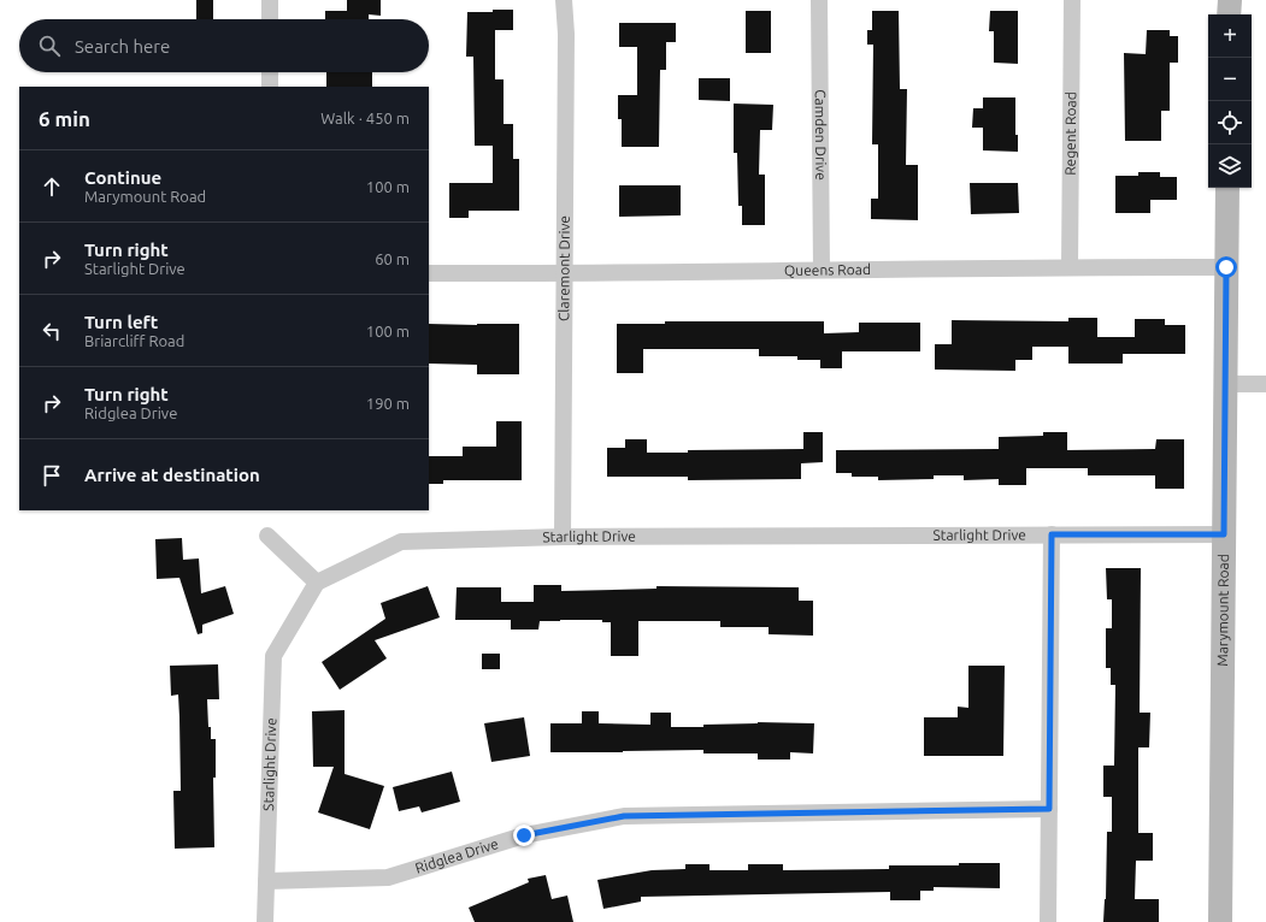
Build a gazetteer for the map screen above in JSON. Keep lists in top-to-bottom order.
{
  "streets": {
    "street": [
      "Regent Road",
      "Camden Drive",
      "Claremont Drive",
      "Queens Road",
      "Starlight Drive",
      "Marymount Road",
      "Ridglea Drive"
    ]
  },
  "crossings": [
    ["Regent Road", "Queens Road"],
    ["Camden Drive", "Queens Road"],
    ["Claremont Drive", "Queens Road"],
    ["Claremont Drive", "Starlight Drive"],
    ["Queens Road", "Marymount Road"],
    ["Starlight Drive", "Marymount Road"],
    ["Starlight Drive", "Ridglea Drive"]
  ],
  "page": {
    "map_buttons": ["+", "−"],
    "search": "Search here",
    "heading": ["6 min", "Walk · 450 m"],
    "list": [
      ["Continue", "Marymount Road", "100 m"],
      ["Turn right", "Starlight Drive", "60 m"],
      ["Turn left", "Briarcliff Road", "100 m"],
      ["Turn right", "Ridglea Drive", "190 m"],
      "Arrive at destination"
    ]
  }
}
